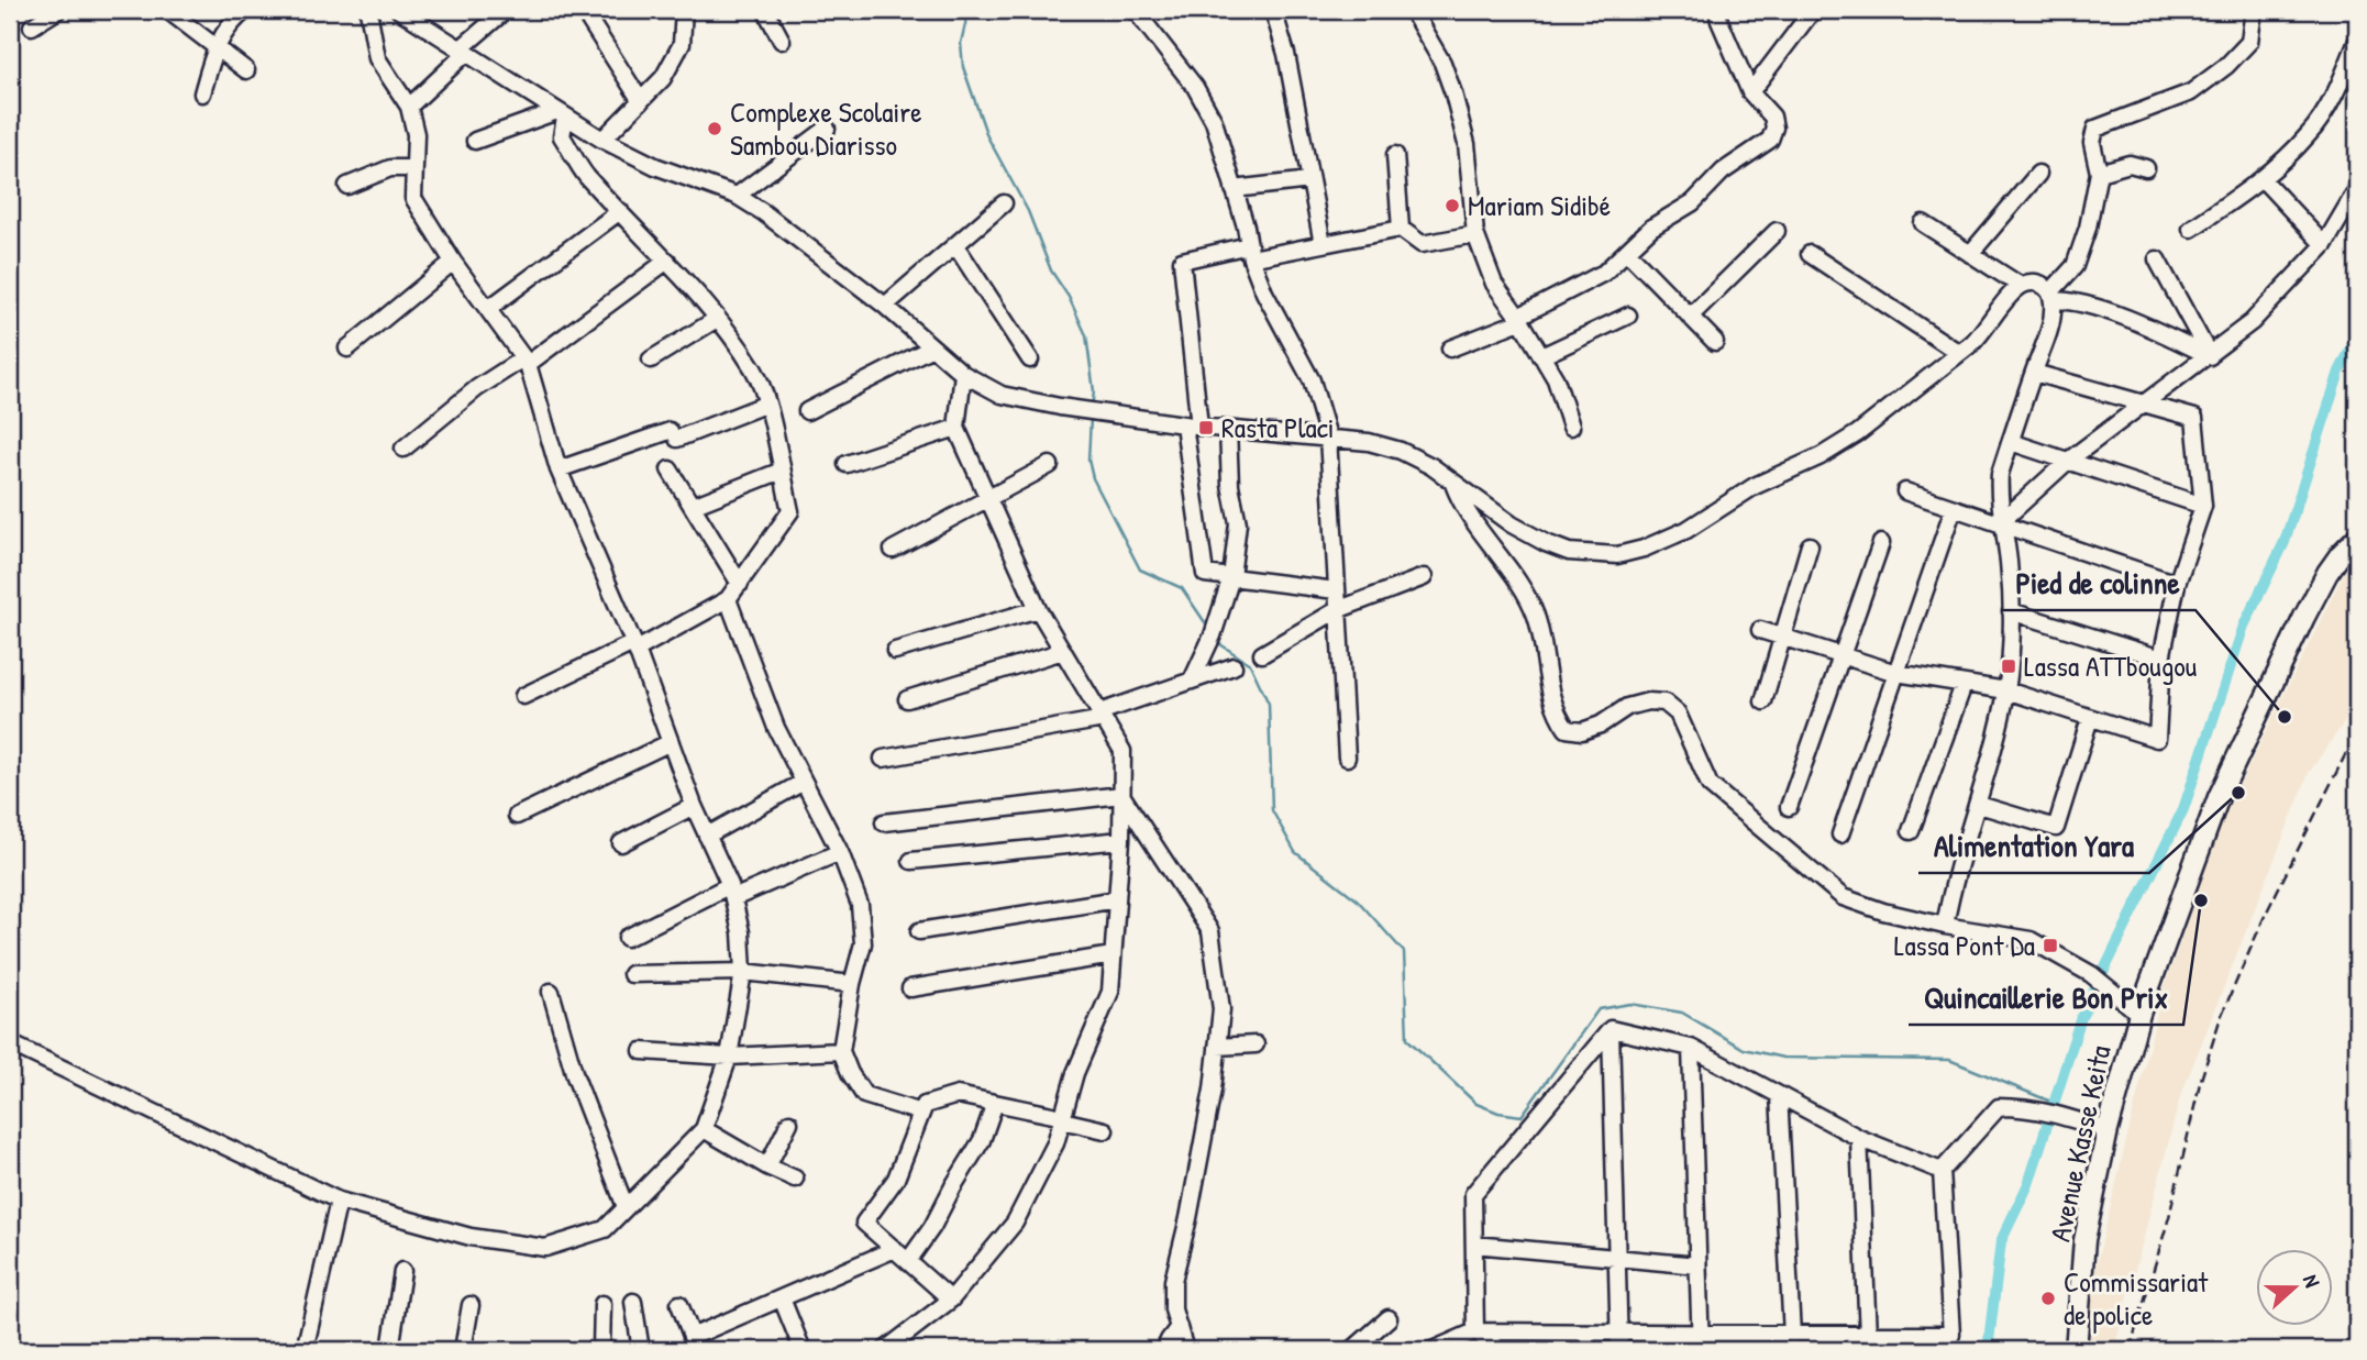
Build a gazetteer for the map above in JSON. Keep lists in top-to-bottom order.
{
  "streets": {
    "main road": ["Avenue Kasse Keita"]
  },
  "places": {
    "other": [
      "Complexe Scolaire Sambou Diarisso",
      "Mariam Sidibé",
      "Pied de colinne",
      "Alimentation Yara",
      "Quincaillerie Bon Prix",
      "Commissariat de police"
    ],
    "transit": ["Rasta Placi", "Lassa ATTbougou", "Lassa Pont Da"]
  },
  "north": "right"
}
